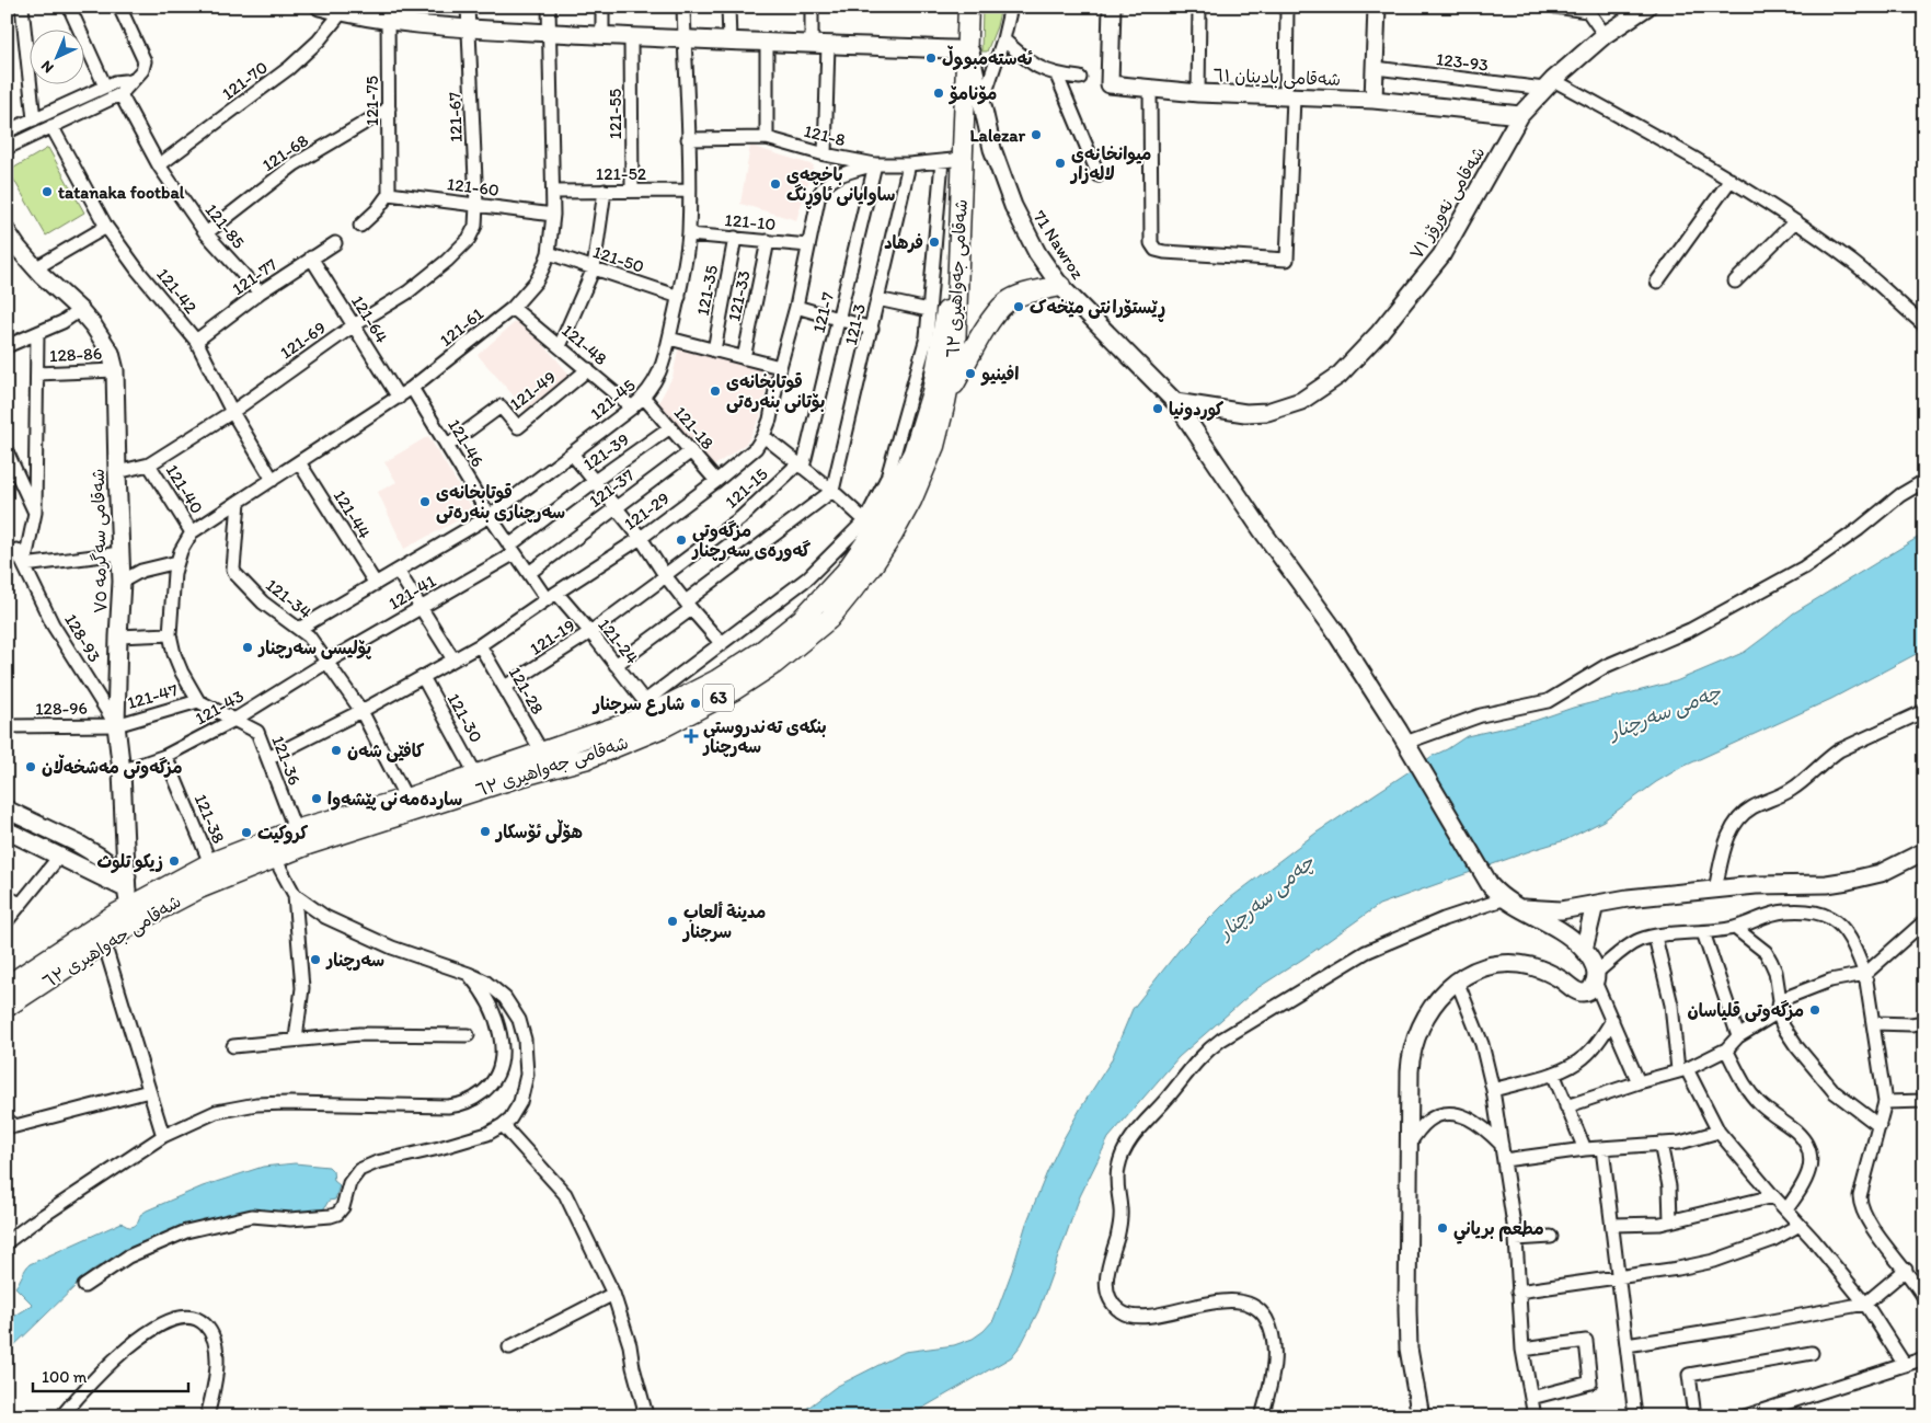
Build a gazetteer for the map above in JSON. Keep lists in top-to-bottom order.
{
  "streets": {
    "main road": ["شەقامی جەواهیری ٦٣", "63"],
    "street": [
      "123-93",
      "شەقامی بادینان ٦١",
      "121-70",
      "121-75",
      "121-55",
      "121-67",
      "121-8",
      "121-68",
      "121-52",
      "121-60",
      "شەقامی نەورۆز ٧١",
      "121-10",
      "121-85",
      "71 Nawroz",
      "121-50",
      "121-77",
      "121-42",
      "121-35",
      "121-33",
      "121-7",
      "121-64",
      "121-3",
      "121-61",
      "121-69",
      "121-48",
      "128-86",
      "121-49",
      "121-45",
      "121-18",
      "121-46",
      "121-39",
      "121-37",
      "121-15",
      "121-40",
      "121-29",
      "121-44",
      "شەقامی سەگرمە ٧٥",
      "121-41",
      "121-34",
      "121-19",
      "128-93",
      "121-24",
      "121-28",
      "121-47",
      "121-43",
      "128-96",
      "121-30",
      "121-36",
      "121-38"
    ]
  },
  "crossings": [
    ["123-93", "شەقامی نەورۆز ٧١"],
    ["شەقامی بادینان ٦١", "شەقامی نەورۆز ٧١"],
    ["121-70", "121-85"],
    ["121-75", "121-68"],
    ["121-75", "121-60"],
    ["121-55", "121-52"],
    ["121-67", "121-60"],
    ["121-67", "121-69"],
    ["121-8", "شەقامی جەواهیری ٦٣"],
    ["121-8", "121-7"],
    ["121-8", "121-3"],
    ["121-8", "121-45"],
    ["121-8", "121-29"],
    ["121-68", "121-85"],
    ["121-52", "121-61"],
    ["121-52", "121-49"],
    ["121-52", "121-45"],
    ["121-60", "121-61"],
    ["121-60", "121-69"],
    ["شەقامی نەورۆز ٧١", "71 Nawroz"],
    ["121-10", "121-35"],
    ["121-10", "121-33"],
    ["121-10", "121-45"],
    ["121-10", "121-29"],
    ["121-85", "121-77"],
    ["71 Nawroz", "شەقامی جەواهیری ٦٣"],
    ["121-50", "121-61"],
    ["121-50", "121-49"],
    ["121-50", "121-45"],
    ["121-77", "121-42"],
    ["121-77", "121-64"],
    ["شەقامی جەواهیری ٦٣", "121-15"],
    ["شەقامی جەواهیری ٦٣", "شەقامی سەگرمە ٧٥"],
    ["شەقامی جەواهیری ٦٣", "121-34"],
    ["شەقامی جەواهیری ٦٣", "121-24"],
    ["شەقامی جەواهیری ٦٣", "121-28"],
    ["شەقامی جەواهیری ٦٣", "121-30"],
    ["شەقامی جەواهیری ٦٣", "121-36"],
    ["شەقامی جەواهیری ٦٣", "121-38"],
    ["121-42", "121-61"],
    ["121-42", "121-69"],
    ["121-7", "121-15"],
    ["121-7", "121-29"],
    ["121-64", "121-61"],
    ["121-64", "121-69"],
    ["121-3", "121-15"],
    ["121-61", "121-48"],
    ["121-61", "121-46"],
    ["121-61", "121-40"],
    ["121-61", "121-44"],
    ["121-61", "121-34"],
    ["121-69", "121-40"],
    ["121-69", "شەقامی سەگرمە ٧٥"],
    ["121-48", "121-49"],
    ["121-48", "121-45"],
    ["128-86", "شەقامی سەگرمە ٧٥"],
    ["121-49", "121-46"],
    ["121-45", "121-18"],
    ["121-45", "121-46"],
    ["121-45", "121-44"],
    ["121-45", "121-34"],
    ["121-18", "121-39"],
    ["121-18", "121-37"],
    ["121-18", "121-29"],
    ["121-46", "121-39"],
    ["121-46", "121-41"],
    ["121-46", "121-24"],
    ["121-39", "121-41"],
    ["121-39", "121-24"],
    ["121-37", "121-24"],
    ["121-15", "121-29"],
    ["121-15", "121-19"],
    ["121-15", "121-24"],
    ["121-29", "121-34"],
    ["121-29", "121-24"],
    ["121-29", "121-28"],
    ["121-29", "121-30"],
    ["121-29", "121-36"],
    ["شەقامی سەگرمە ٧٥", "128-93"],
    ["شەقامی سەگرمە ٧٥", "121-47"],
    ["شەقامی سەگرمە ٧٥", "121-43"],
    ["شەقامی سەگرمە ٧٥", "128-96"],
    ["121-41", "121-34"],
    ["121-41", "121-24"],
    ["121-41", "121-43"],
    ["121-34", "121-43"],
    ["121-19", "121-24"],
    ["121-19", "121-28"],
    ["128-93", "121-47"],
    ["128-93", "128-96"],
    ["121-47", "128-96"],
    ["121-47", "121-36"],
    ["121-43", "121-36"],
    ["121-43", "121-38"]
  ],
  "water": ["چەمی سەرچنار"],
  "places": {
    "other": [
      "ئەستەمبووڵ",
      "مۆنامۆ",
      "Lalezar",
      "میوانخانەی لالەزار",
      "باخچەی ساوایانی ئاوڕنگ",
      "tatanaka footbal",
      "فرهاد",
      "ڕێستۆرانتی مێخەک",
      "افينيو",
      "قوتابخانەی بۆتانی بنەرەتی",
      "كوردونيا",
      "قوتابخانەی سەرچناری بنەرەتی",
      "مزگەوتی گەورەی سەرچنار",
      "پۆلیسی سەرچنار",
      "شارع سرجنار",
      "کافێی شەن",
      "مزگەوتی مەشخەڵان",
      "ساردەمەنی پێشەوا",
      "هۆڵی ئۆسکار",
      "كروكيت",
      "زيكو تلوث",
      "مدينة ألعاب سرجنار",
      "سەرچنار",
      "مزگەوتی قلیاسان",
      "مطعم برياني"
    ],
    "health": ["بنکەی تەندروستی سەرچنار"]
  },
  "scale_bar": "100 m",
  "north": "bottom left"
}
